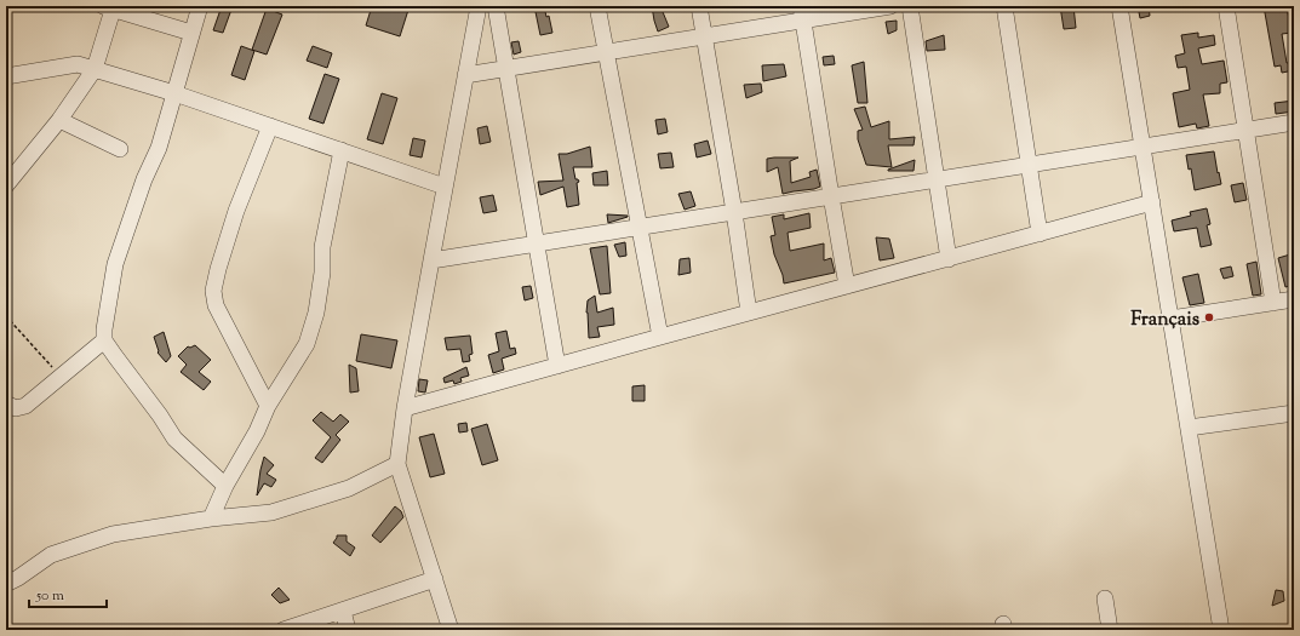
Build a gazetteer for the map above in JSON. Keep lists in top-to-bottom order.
{
  "places": ["Français"],
  "scale_bar": "50 m"
}
